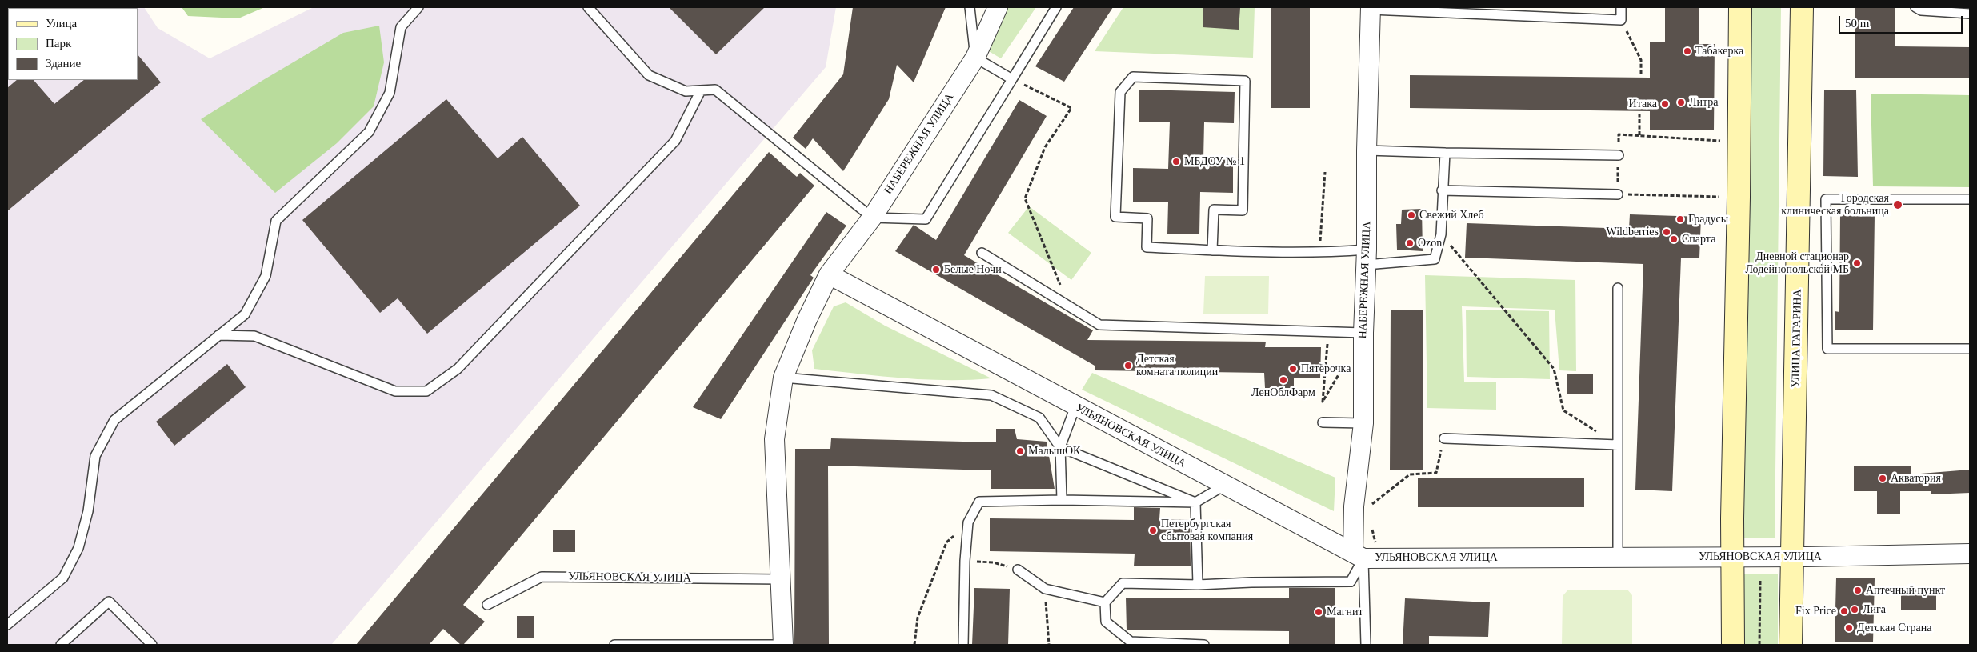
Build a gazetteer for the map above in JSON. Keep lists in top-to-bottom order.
{
  "streets": {
    "street": ["НАБЕРЕЖНАЯ УЛИЦА", "УЛИЦА ГАГАРИНА", "УЛЬЯНОВСКАЯ УЛИЦА"]
  },
  "crossings": [
    ["НАБЕРЕЖНАЯ УЛИЦА", "УЛЬЯНОВСКАЯ УЛИЦА"],
    ["УЛИЦА ГАГАРИНА", "УЛЬЯНОВСКАЯ УЛИЦА"]
  ],
  "places": [
    "Табакерка",
    "Литра",
    "Итака",
    "МБДОУ № 1",
    "Городская клиническая больница",
    "Свежий Хлеб",
    "Градусы",
    "Wildberries",
    "Спарта",
    "Ozon",
    "Дневной стационар Лодейнопольской МБ",
    "Белые Ночи",
    "Детская комната полиции",
    "Пятёрочка",
    "ЛенОблФарм",
    "МалышОК",
    "Акватория",
    "Петербургская сбытовая компания",
    "Аптечный пункт",
    "Лига",
    "Fix Price",
    "Магнит",
    "Детская Страна"
  ],
  "legend": ["Улица", "Парк", "Здание"],
  "scale_bar": "50 m"
}
